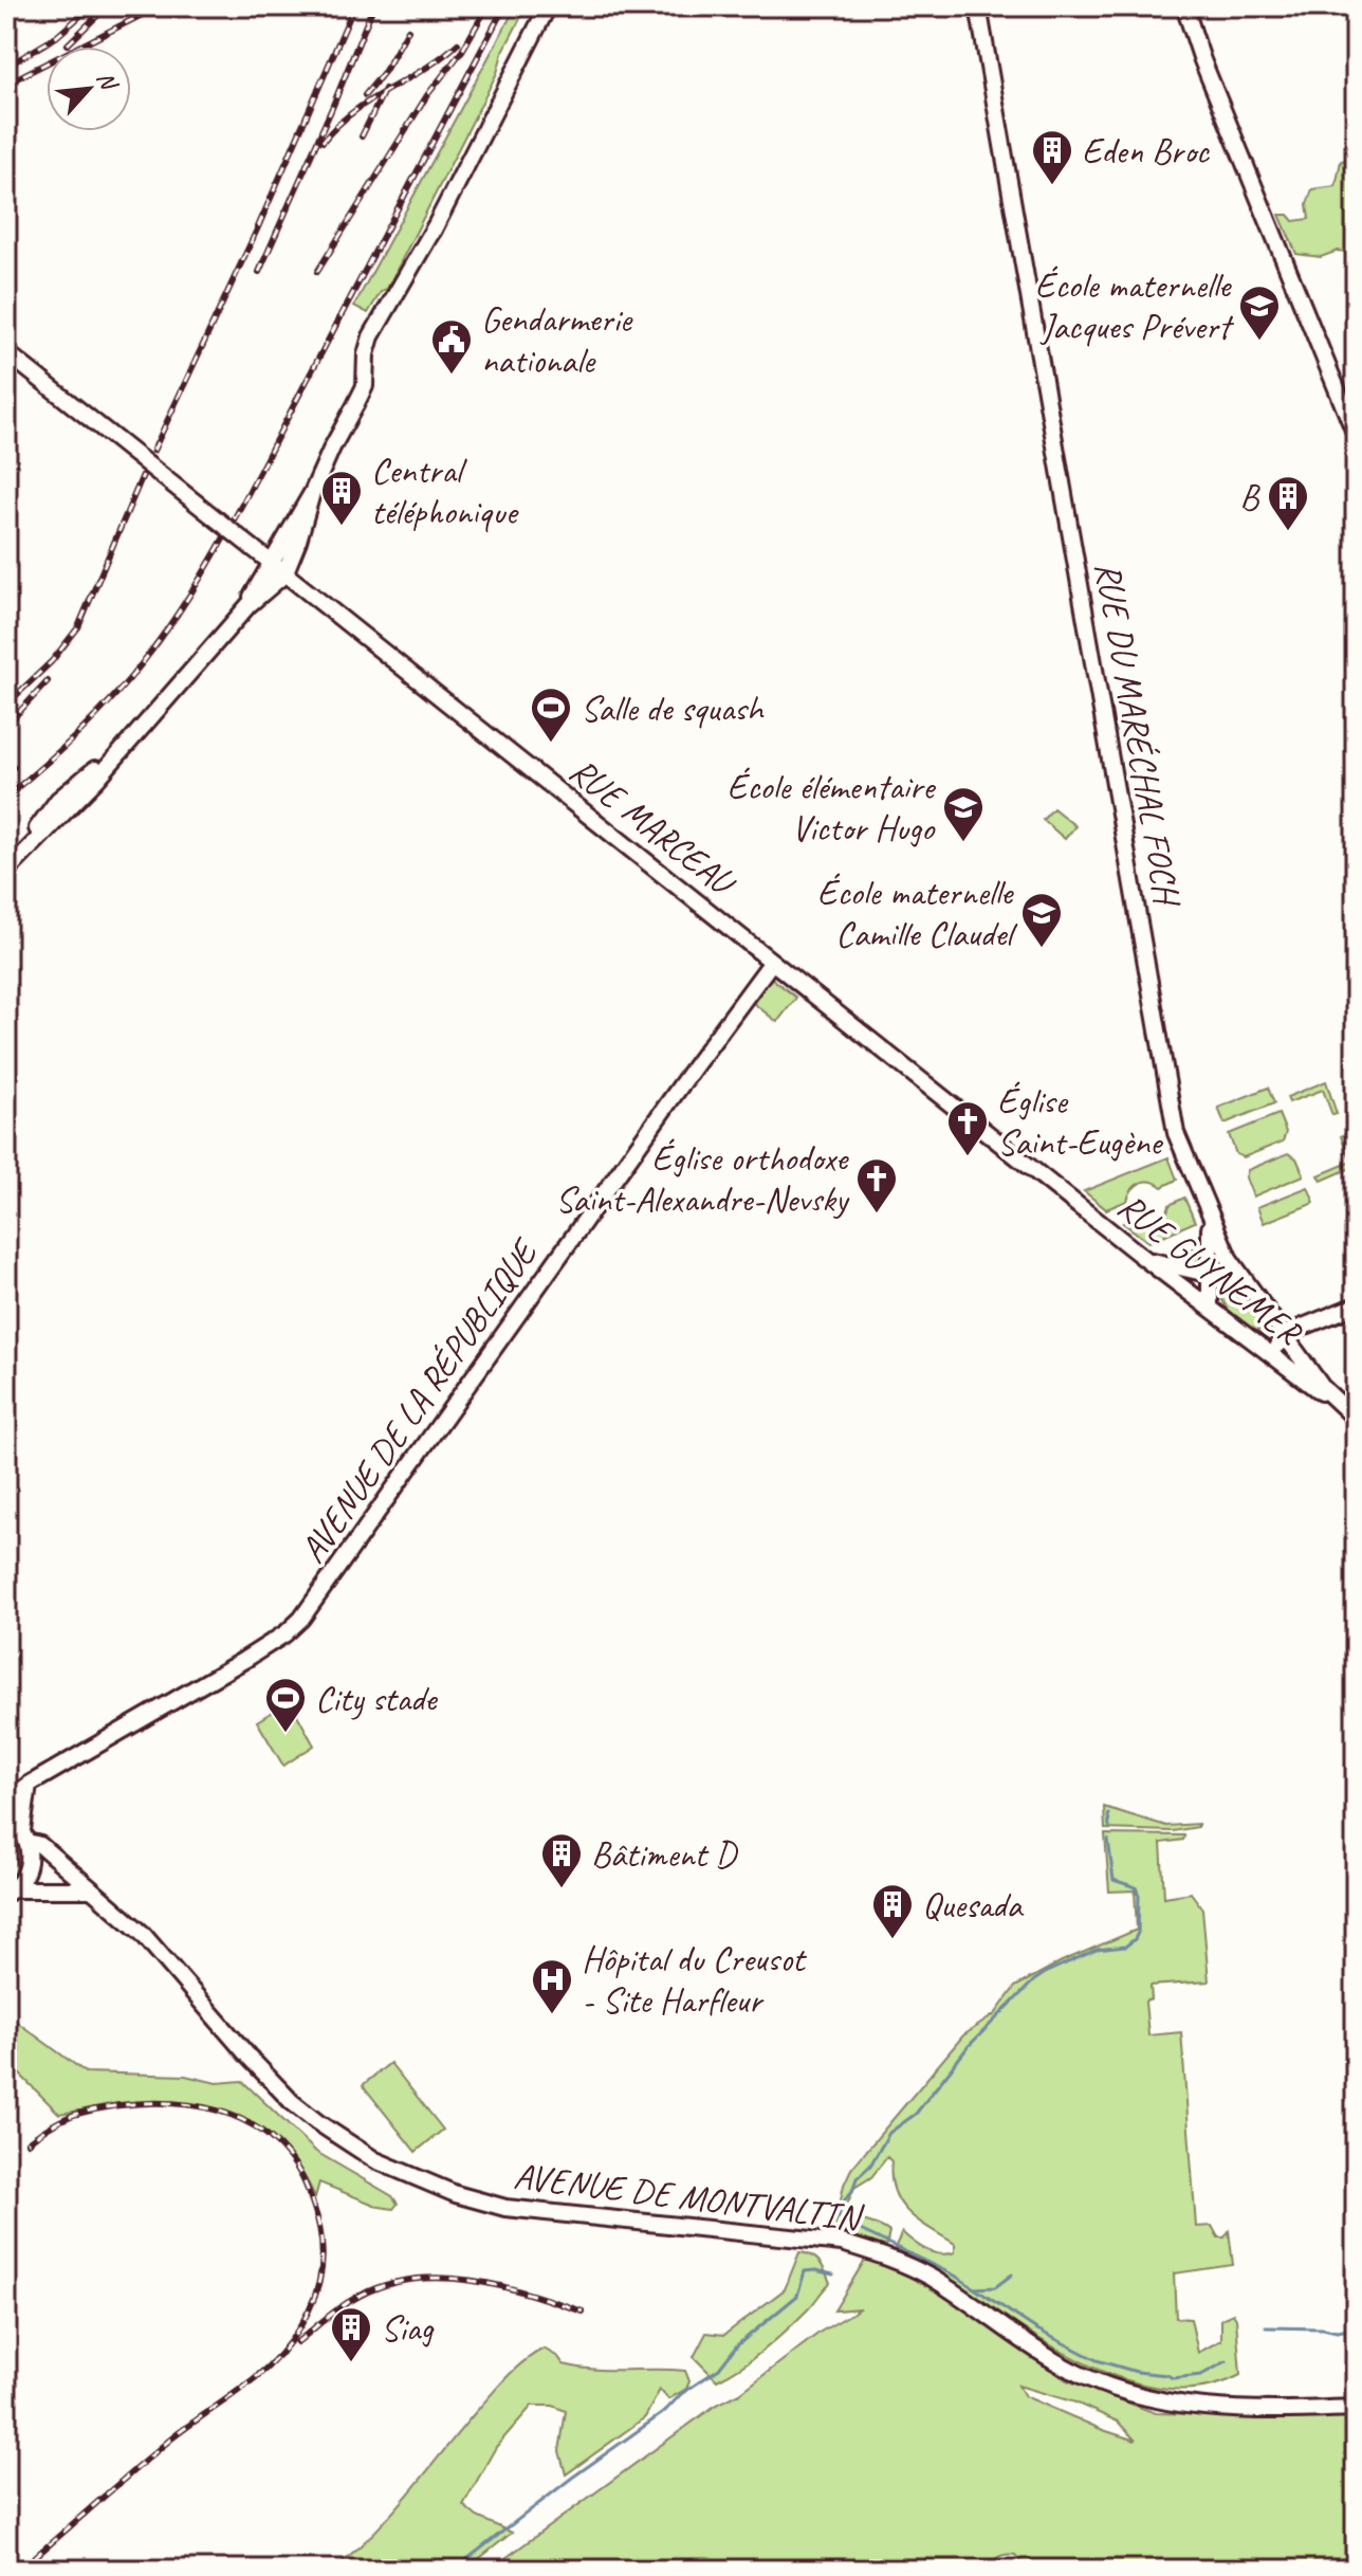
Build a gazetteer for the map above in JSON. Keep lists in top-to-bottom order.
{
  "streets": {
    "main road": [
      "RUE DU MARÉCHAL FOCH",
      "RUE MARCEAU",
      "RUE GUYNEMER",
      "AVENUE DE LA RÉPUBLIQUE",
      "AVENUE DE MONTVALTIN"
    ]
  },
  "crossings": [
    ["RUE DU MARÉCHAL FOCH", "RUE GUYNEMER"],
    ["RUE MARCEAU", "RUE GUYNEMER"],
    ["RUE MARCEAU", "AVENUE DE LA RÉPUBLIQUE"],
    ["RUE GUYNEMER", "AVENUE DE LA RÉPUBLIQUE"]
  ],
  "places": {
    "building": [
      "Eden Broc",
      "Central téléphonique",
      "B",
      "Bâtiment D",
      "Quesada",
      "Siag"
    ],
    "school or university": ["École maternelle Jacques Prévert", "École élémentaire Victor Hugo", "École maternelle Camille Claudel"],
    "public building": ["Gendarmerie nationale"],
    "sports": ["Salle de squash", "City stade"],
    "church": ["Église Saint-Eugène", "Église orthodoxe Saint-Alexandre-Nevsky"],
    "hospital": ["Hôpital du Creusot - Site Harfleur"]
  },
  "north": "top right"
}
